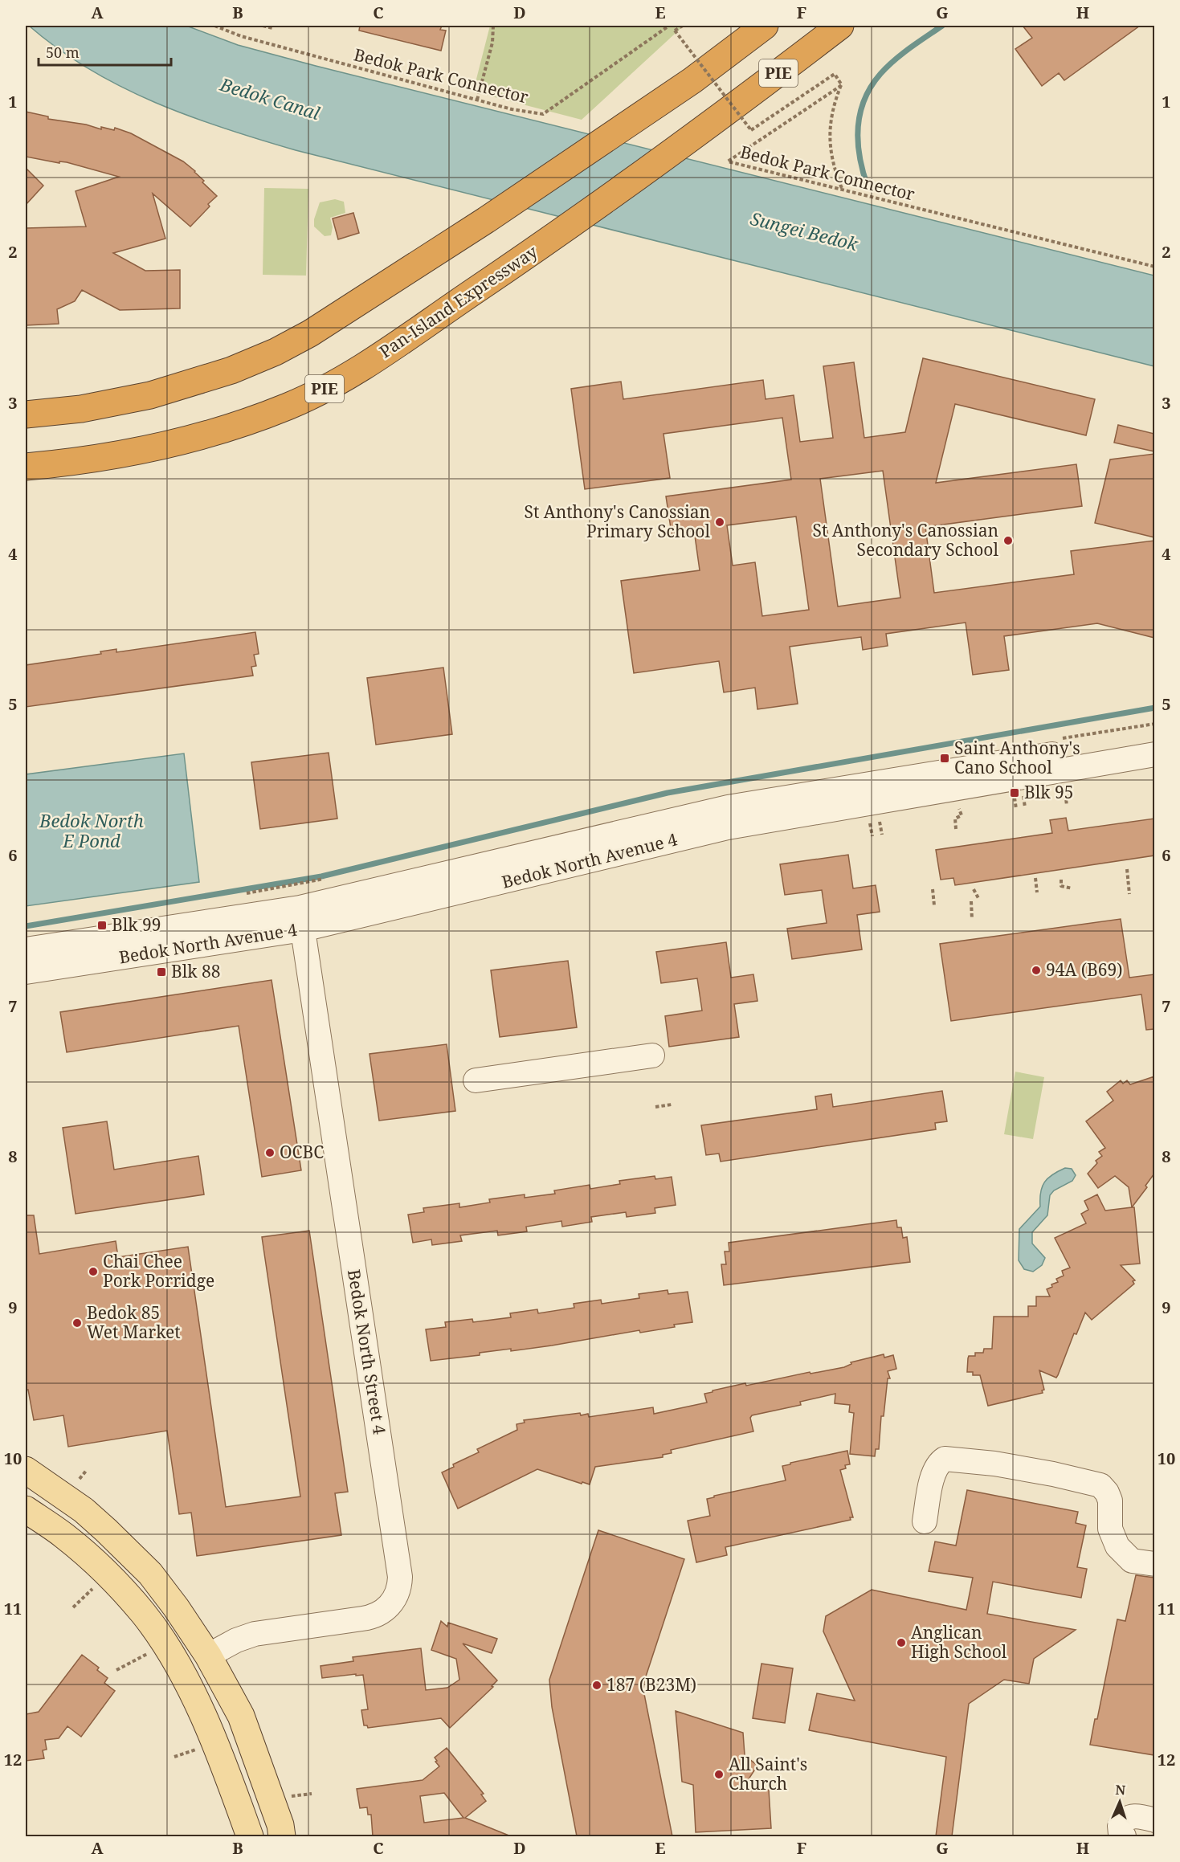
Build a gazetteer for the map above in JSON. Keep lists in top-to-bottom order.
{
  "streets": {
    "highway": ["PIE", "Pan-Island Expressway"],
    "street": ["Bedok North Avenue 4", "Bedok North Street 4"],
    "path": ["Bedok Park Connector"]
  },
  "crossings": [
    ["Bedok North Avenue 4", "Bedok North Street 4"]
  ],
  "water": ["Bedok Canal", "Sungei Bedok", "Bedok North E Pond"],
  "places": {
    "other": [
      "St Anthony's Canossian Primary School",
      "St Anthony's Canossian Secondary School",
      "94A (B69)",
      "OCBC",
      "Chai Chee Pork Porridge",
      "Bedok 85 Wet Market",
      "Anglican High School",
      "187 (B23M)",
      "All Saint's Church"
    ],
    "transit": [
      "Saint Anthony's Cano School",
      "Blk 95",
      "Blk 99",
      "Blk 88"
    ]
  },
  "scale_bar": "50 m",
  "north": "top",
  "grid": {
    "columns": [
      "A",
      "B",
      "C",
      "D",
      "E",
      "F",
      "G",
      "H"
    ],
    "rows": [
      "1",
      "2",
      "3",
      "4",
      "5",
      "6",
      "7",
      "8",
      "9",
      "10",
      "11",
      "12"
    ]
  }
}
